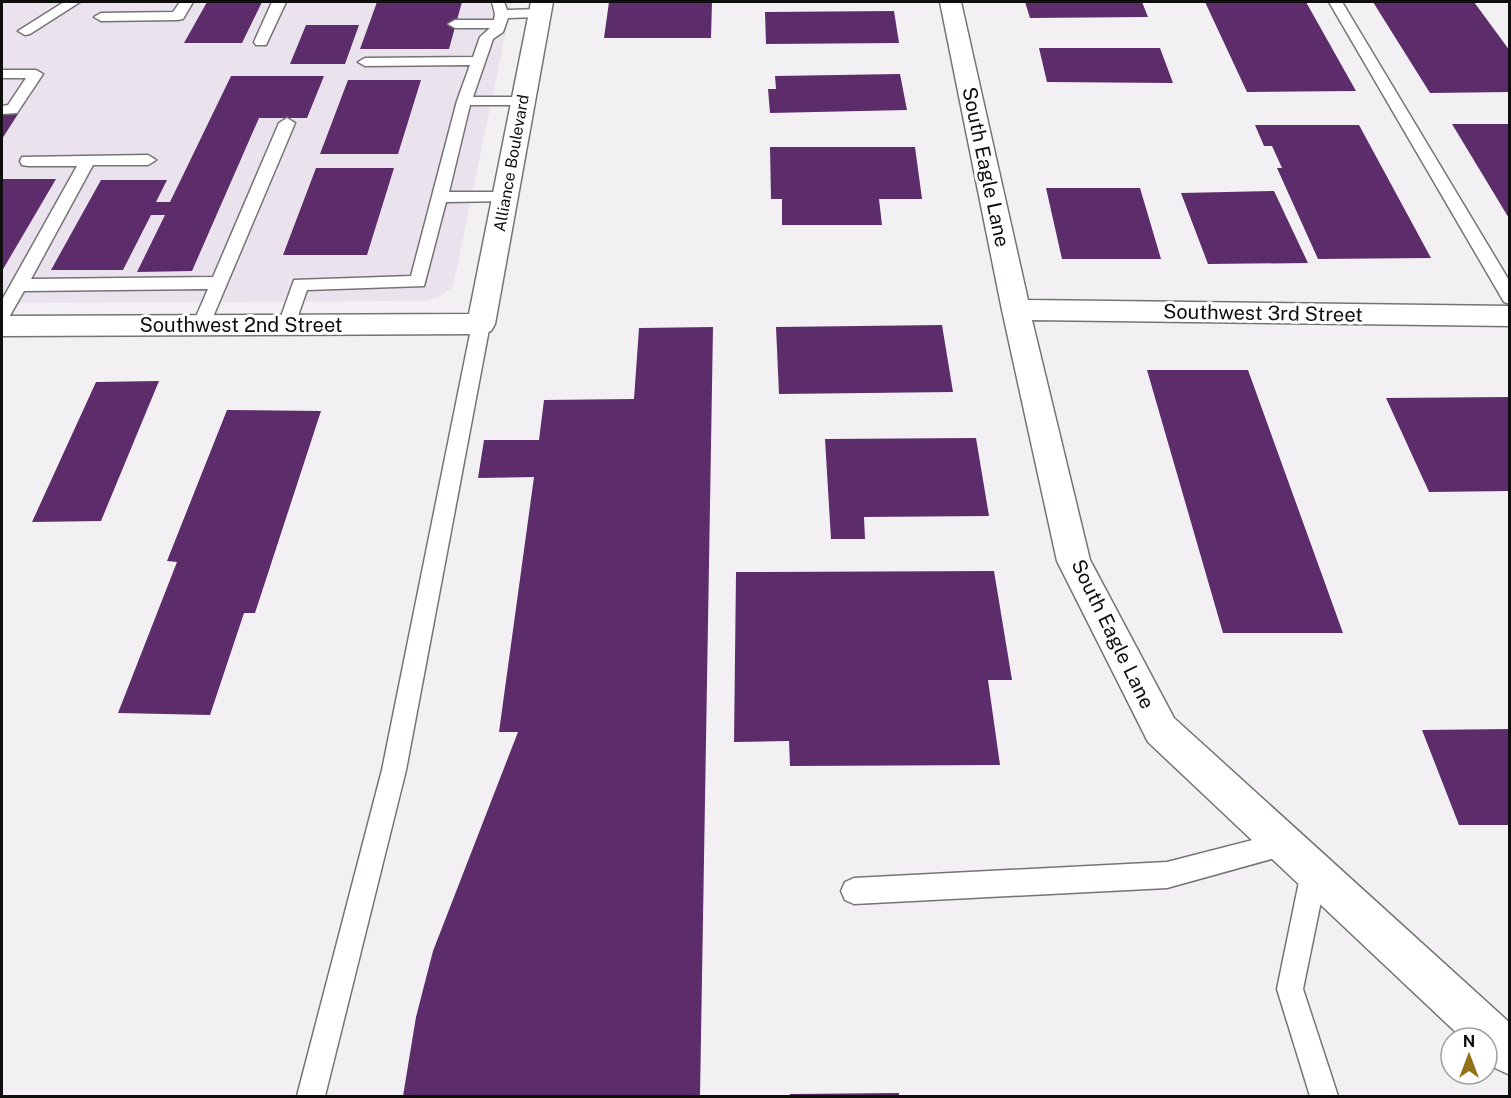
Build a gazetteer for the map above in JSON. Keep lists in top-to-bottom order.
{
  "streets": {
    "street": [
      "Alliance Boulevard",
      "South Eagle Lane",
      "Southwest 3rd Street",
      "Southwest 2nd Street"
    ]
  },
  "crossings": [
    ["Alliance Boulevard", "Southwest 2nd Street"],
    ["South Eagle Lane", "Southwest 3rd Street"]
  ],
  "north": "top"
}
